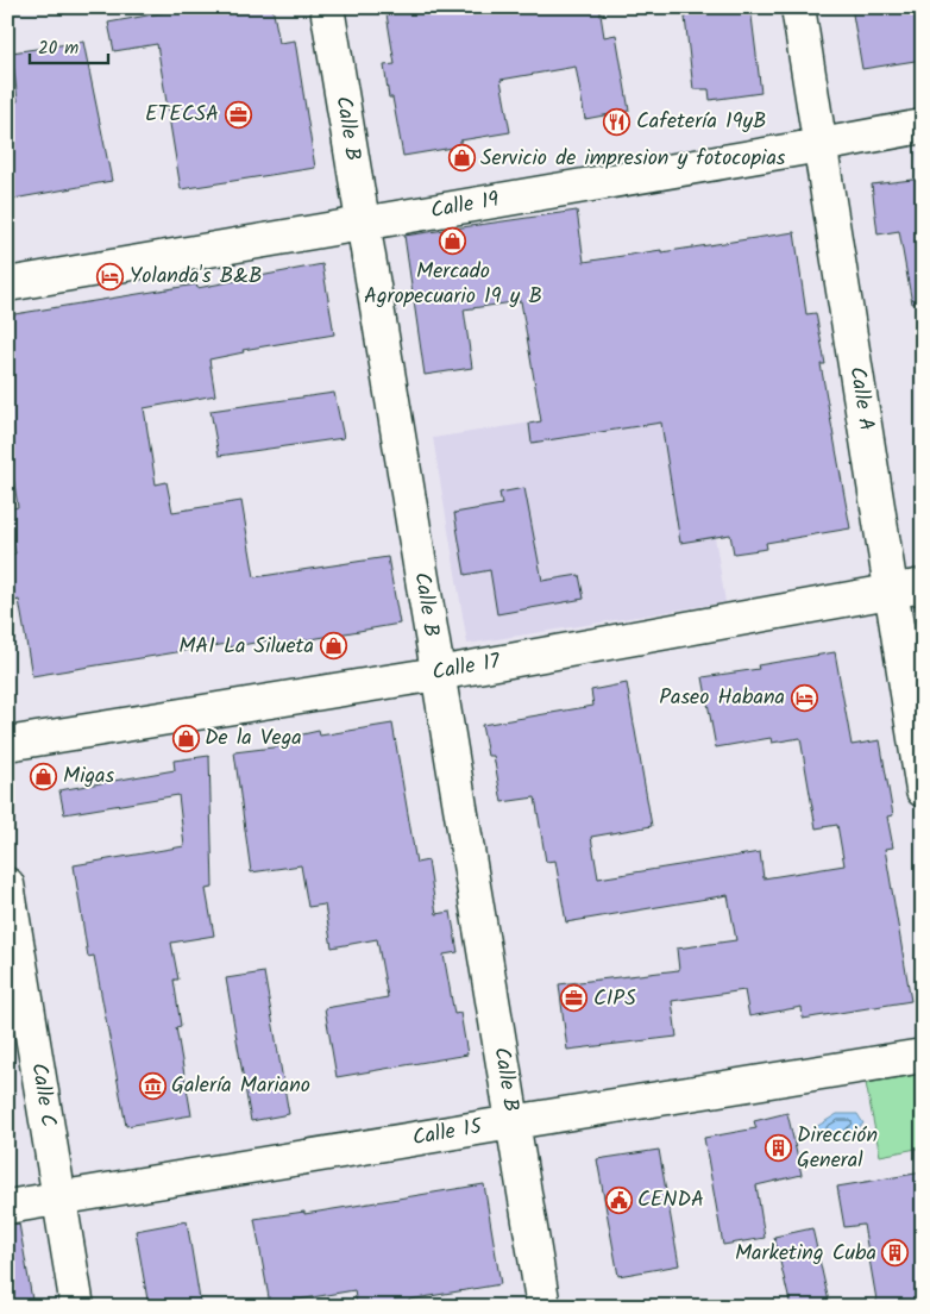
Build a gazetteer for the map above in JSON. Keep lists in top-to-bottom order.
{
  "streets": {
    "street": [
      "Calle B",
      "Calle 19",
      "Calle A",
      "Calle 17",
      "Calle C",
      "Calle 15"
    ]
  },
  "crossings": [
    ["Calle B", "Calle 19"],
    ["Calle B", "Calle 17"],
    ["Calle B", "Calle 15"],
    ["Calle 19", "Calle A"],
    ["Calle A", "Calle 17"],
    ["Calle C", "Calle 15"]
  ],
  "places": {
    "office": ["ETECSA", "CIPS"],
    "restaurant": ["Cafetería 19yB"],
    "shop": [
      "Servicio de impresion y fotocopias",
      "Mercado Agropecuario 19 y B",
      "MAI La Silueta",
      "De la Vega",
      "Migas"
    ],
    "hotel": ["Yolanda's B&B", "Paseo Habana"],
    "museum": ["Galería Mariano"],
    "building": ["Dirección General", "Marketing Cuba"],
    "public building": ["CENDA"]
  },
  "scale_bar": "20 m"
}
